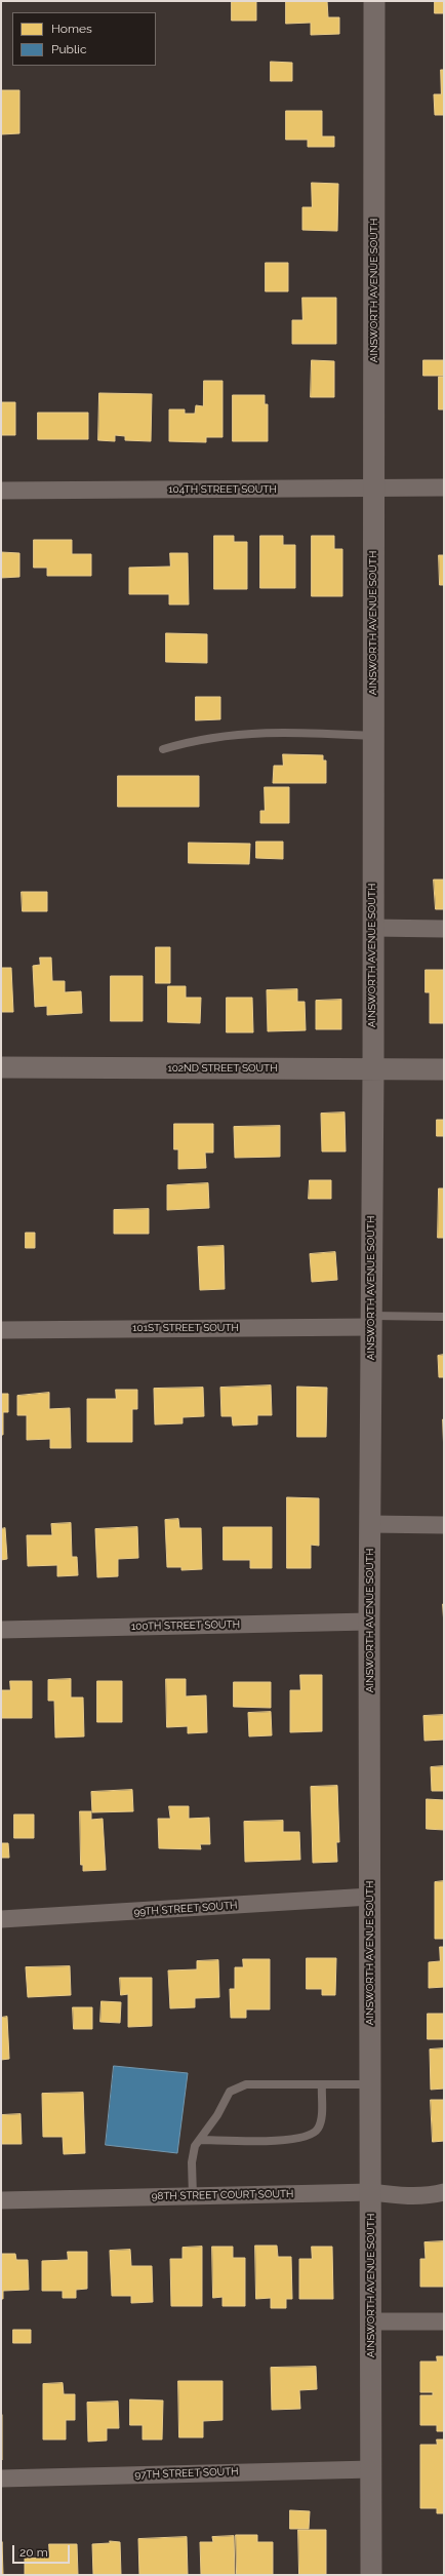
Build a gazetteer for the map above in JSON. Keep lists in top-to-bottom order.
{
  "streets": {
    "street": [
      "AINSWORTH AVENUE SOUTH",
      "104TH STREET SOUTH",
      "102ND STREET SOUTH",
      "101ST STREET SOUTH",
      "100TH STREET SOUTH",
      "99TH STREET SOUTH",
      "98TH STREET COURT SOUTH",
      "97TH STREET SOUTH"
    ]
  },
  "crossings": [
    ["AINSWORTH AVENUE SOUTH", "104TH STREET SOUTH"],
    ["AINSWORTH AVENUE SOUTH", "102ND STREET SOUTH"],
    ["AINSWORTH AVENUE SOUTH", "101ST STREET SOUTH"],
    ["AINSWORTH AVENUE SOUTH", "100TH STREET SOUTH"],
    ["AINSWORTH AVENUE SOUTH", "99TH STREET SOUTH"],
    ["AINSWORTH AVENUE SOUTH", "98TH STREET COURT SOUTH"],
    ["AINSWORTH AVENUE SOUTH", "97TH STREET SOUTH"]
  ],
  "legend": ["Homes", "Public"],
  "scale_bar": "20 m"
}
